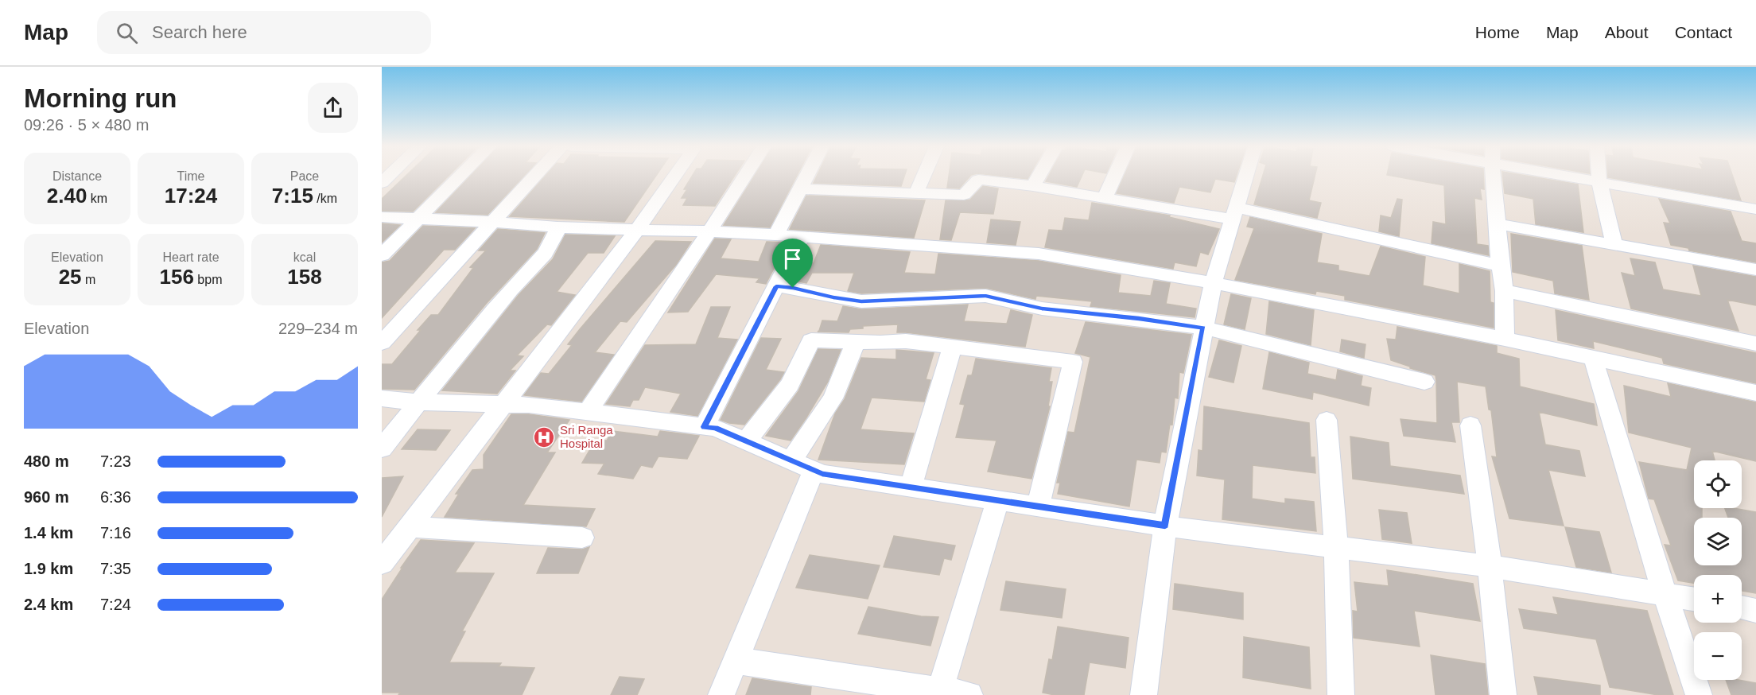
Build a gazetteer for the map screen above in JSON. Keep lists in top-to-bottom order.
{
  "places": {
    "hospital": ["Sri Ranga Hospital"]
  },
  "page": {
    "header": "Map",
    "search": "Search here",
    "nav": [
      "Home",
      "Map",
      "About",
      "Contact"
    ],
    "heading": ["Morning run", "09:26 · 5 × 480 m"],
    "stats": [
      ["Distance", "2.40 km"],
      ["Time", "17:24"],
      ["Pace", "7:15 /km"],
      ["Elevation", "25 m"],
      ["Heart rate", "156 bpm"],
      ["kcal", "158"]
    ],
    "chart": ["Elevation", "229–234 m"],
    "list": [
      {
        "name": "480 m",
        "note": "7:23"
      },
      {
        "name": "960 m",
        "note": "6:36"
      },
      {
        "name": "1.4 km",
        "note": "7:16"
      },
      {
        "name": "1.9 km",
        "note": "7:35"
      },
      {
        "name": "2.4 km",
        "note": "7:24"
      }
    ],
    "map_buttons": ["+", "−"]
  }
}
